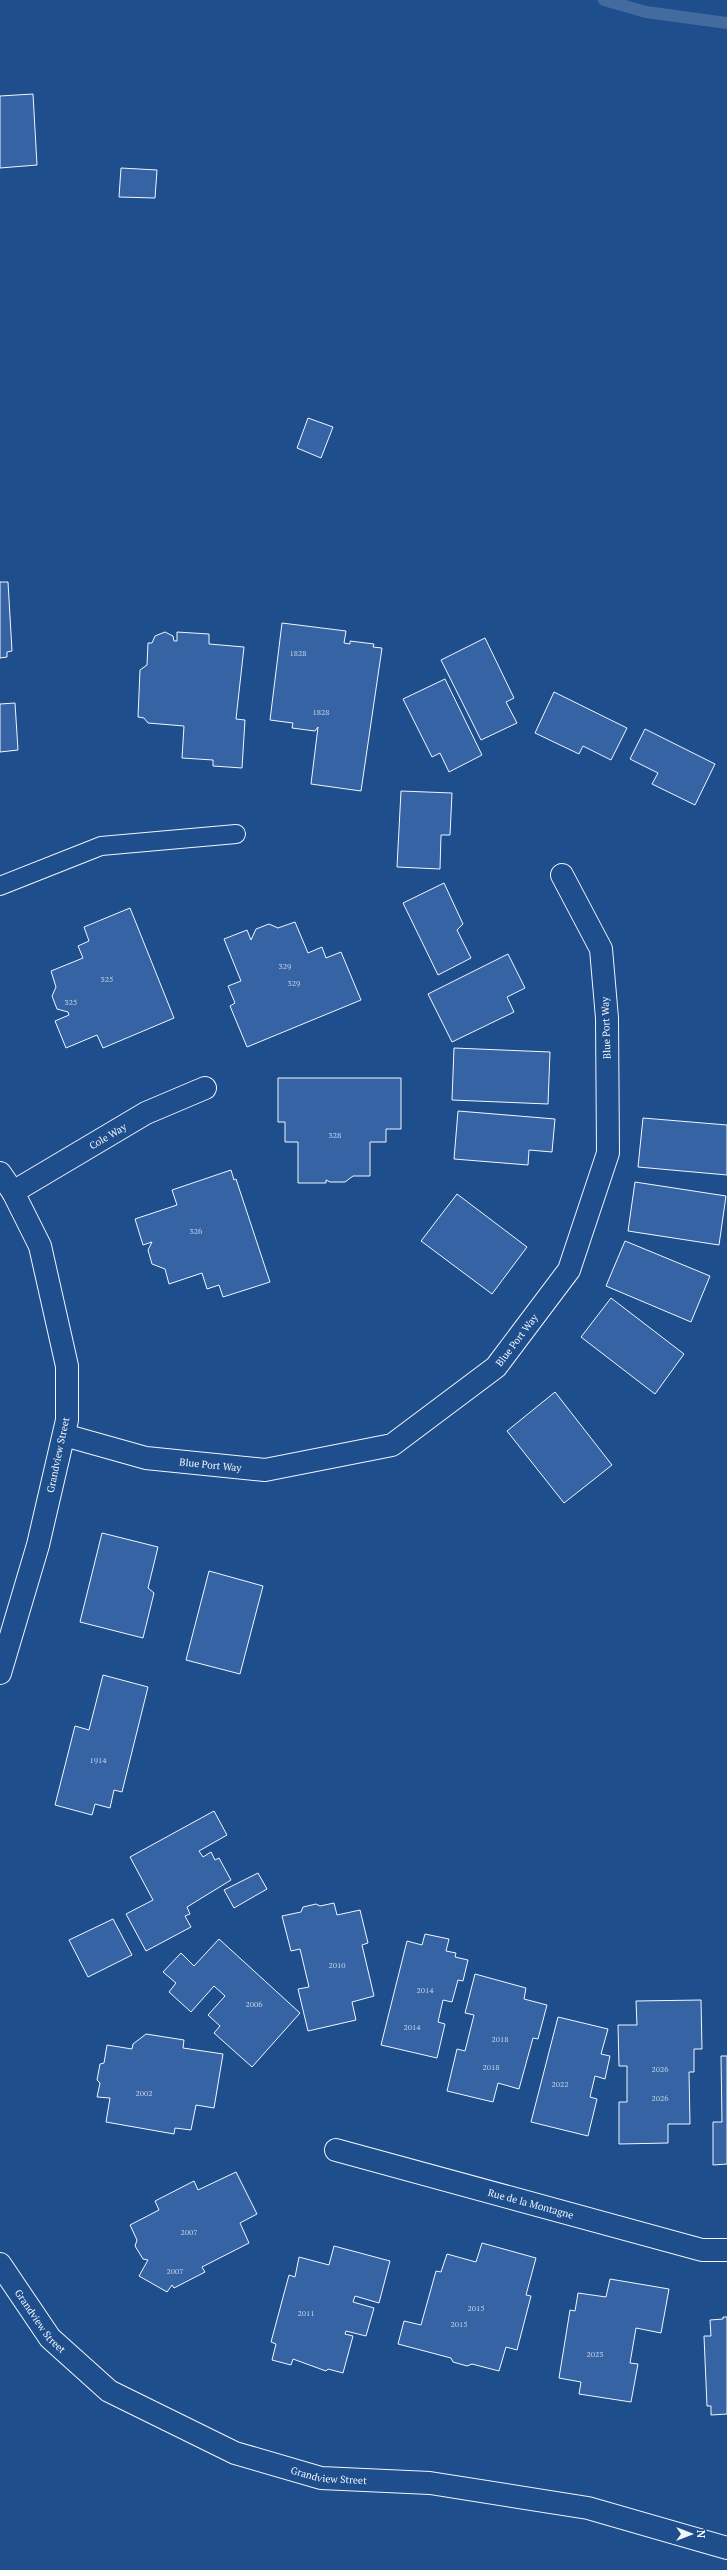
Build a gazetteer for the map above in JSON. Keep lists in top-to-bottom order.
{
  "streets": {
    "street": [
      "Blue Port Way",
      "Cole Way",
      "Grandview Street",
      "Rue de la Montagne"
    ]
  },
  "crossings": [
    ["Blue Port Way", "Grandview Street"],
    ["Cole Way", "Grandview Street"]
  ],
  "house_numbers": [
    "1828",
    "1828",
    "329",
    "325",
    "329",
    "325",
    "328",
    "326",
    "1914",
    "2010",
    "2014",
    "2006",
    "2014",
    "2018",
    "2018",
    "2026",
    "2022",
    "2002",
    "2026",
    "2007",
    "2007",
    "2015",
    "2011",
    "2015",
    "2023"
  ],
  "north": "right"
}
